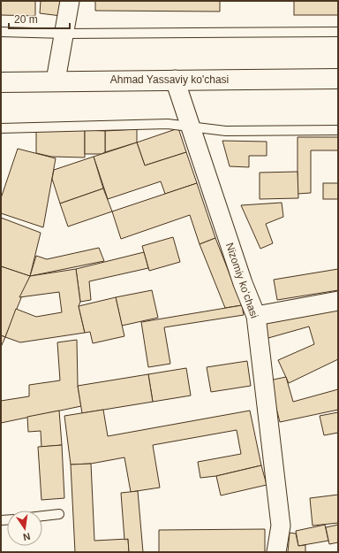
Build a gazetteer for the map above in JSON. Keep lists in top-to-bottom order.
{
  "streets": {
    "main road": ["Ahmad Yassaviy ko'chasi"],
    "street": ["Nizomiy koʻchasi"]
  },
  "crossings": [
    ["Ahmad Yassaviy ko'chasi", "Nizomiy koʻchasi"]
  ],
  "scale_bar": "20 m",
  "north": "bottom"
}
